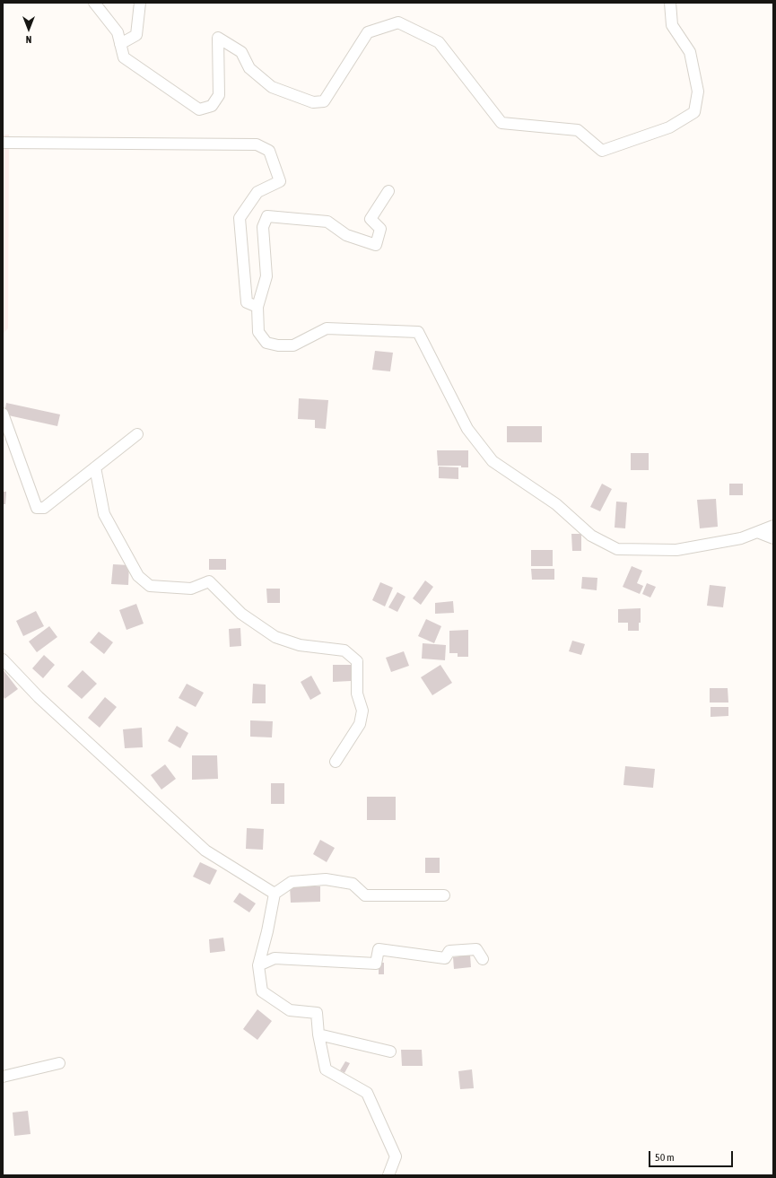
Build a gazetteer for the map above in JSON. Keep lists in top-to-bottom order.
{
  "scale_bar": "50 m",
  "north": "bottom"
}
